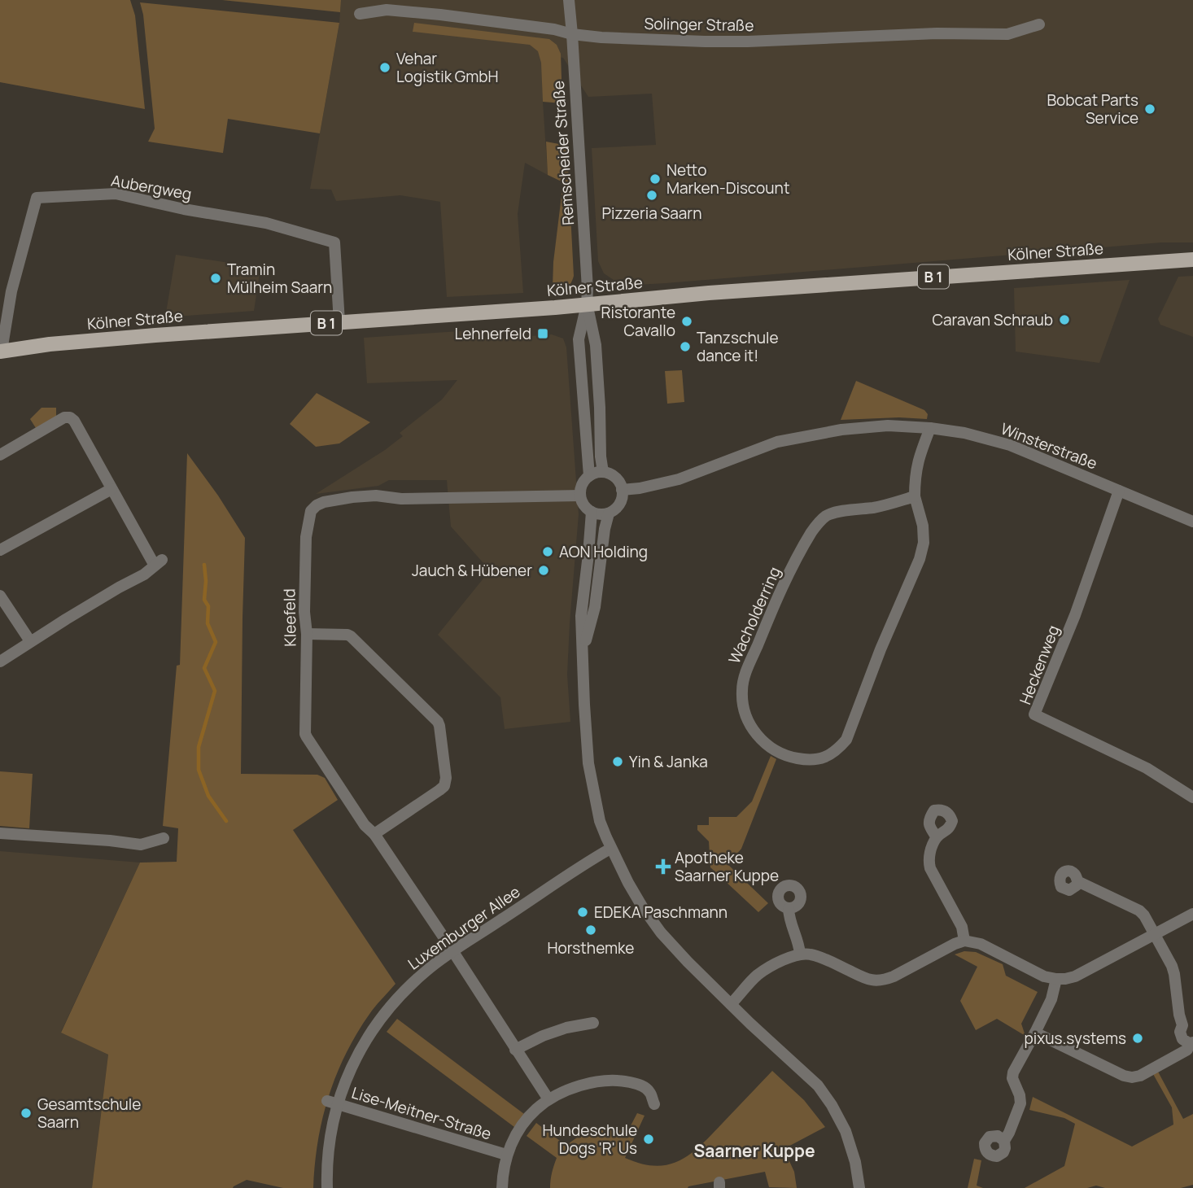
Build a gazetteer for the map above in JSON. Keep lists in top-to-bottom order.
{
  "streets": {
    "main road": ["Kölner Straße", "B 1"],
    "street": [
      "Solinger Straße",
      "Remscheider Straße",
      "Aubergweg",
      "Winsterstraße",
      "Wacholderring",
      "Kleefeld",
      "Heckenweg",
      "Luxemburger Allee",
      "Lise-Meitner-Straße"
    ]
  },
  "crossings": [
    ["Solinger Straße", "Remscheider Straße"],
    ["Remscheider Straße", "Kölner Straße"],
    ["Aubergweg", "Kölner Straße"],
    ["Winsterstraße", "Wacholderring"],
    ["Winsterstraße", "Kleefeld"],
    ["Winsterstraße", "Heckenweg"],
    ["Kleefeld", "Luxemburger Allee"],
    ["Luxemburger Allee", "Lise-Meitner-Straße"]
  ],
  "districts": ["Saarner Kuppe"],
  "places": {
    "other": [
      "Vehar Logistik GmbH",
      "Bobcat Parts Service",
      "Netto Marken-Discount",
      "Pizzeria Saarn",
      "Tramin Mülheim Saarn",
      "Caravan Schraub",
      "Ristorante Cavallo",
      "Tanzschule dance it!",
      "AON Holding",
      "Jauch & Hübener",
      "Yin & Janka",
      "EDEKA Paschmann",
      "Horsthemke",
      "pixus.systems",
      "Gesamtschule Saarn",
      "Hundeschule Dogs 'R' Us"
    ],
    "transit": ["Lehnerfeld"],
    "health": ["Apotheke Saarner Kuppe"]
  }
}
